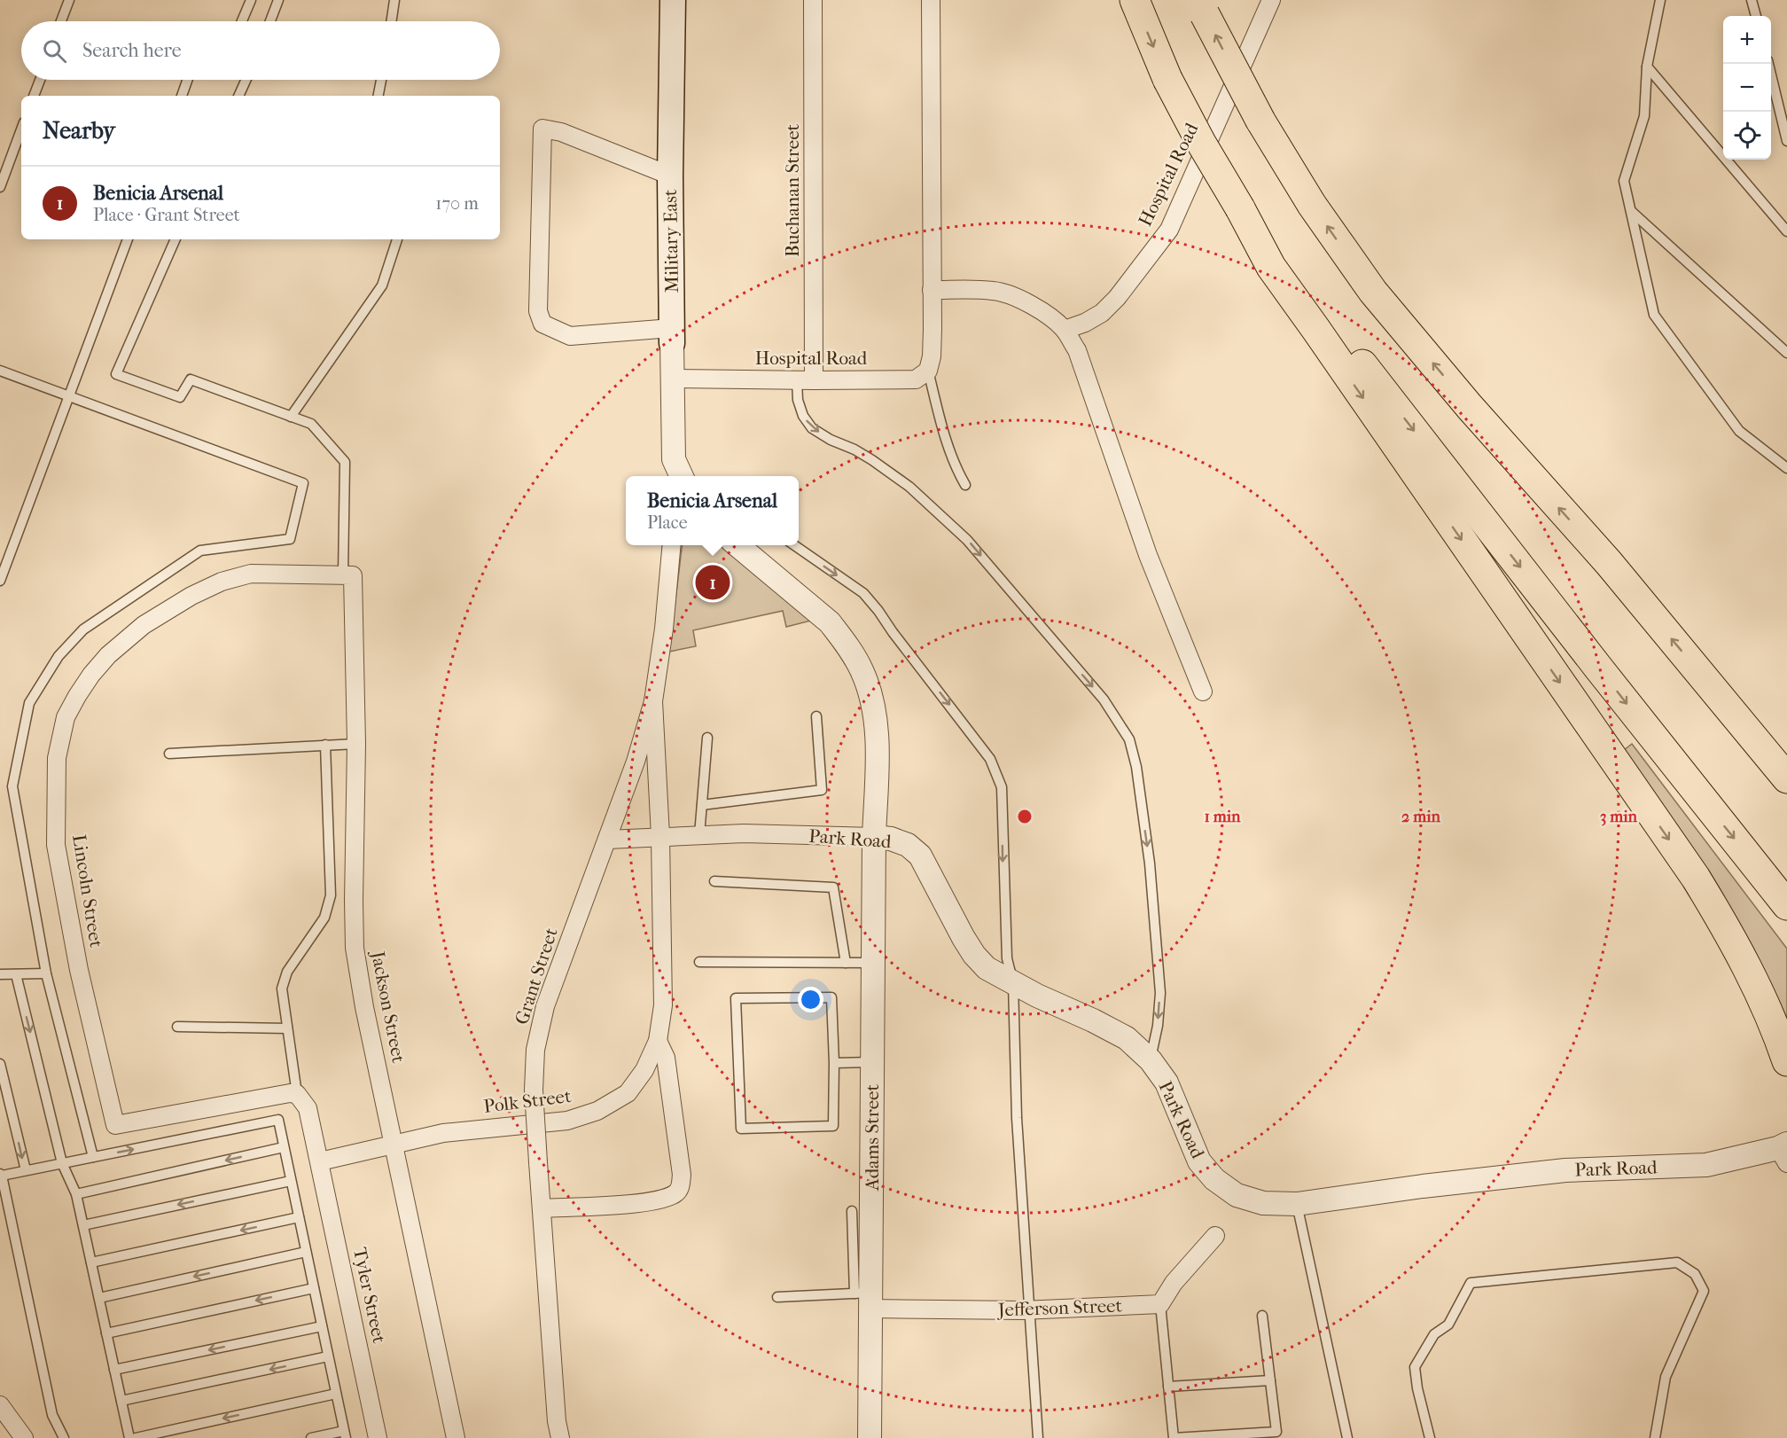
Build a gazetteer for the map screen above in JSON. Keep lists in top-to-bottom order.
{
  "streets": {
    "main road": ["Military East"],
    "street": [
      "Hospital Road",
      "Buchanan Street",
      "Park Road",
      "Lincoln Street",
      "Grant Street",
      "Jackson Street",
      "Polk Street",
      "Adams Street",
      "Tyler Street",
      "Jefferson Street"
    ]
  },
  "crossings": [
    ["Hospital Road", "Buchanan Street"],
    ["Hospital Road", "Military East"],
    ["Park Road", "Grant Street"],
    ["Park Road", "Polk Street"],
    ["Park Road", "Adams Street"],
    ["Lincoln Street", "Jackson Street"],
    ["Grant Street", "Polk Street"],
    ["Jackson Street", "Polk Street"],
    ["Polk Street", "Tyler Street"],
    ["Adams Street", "Jefferson Street"]
  ],
  "page": {
    "map_buttons": ["+", "−"],
    "search": "Search here",
    "heading": "Nearby",
    "list": [
      {
        "mark": "1",
        "name": "Benicia Arsenal",
        "note": "Place · Grant Street",
        "value": "170 m"
      }
    ],
    "popup": ["Benicia Arsenal", "Place"],
    "pins": "1"
  },
  "rings": ["1 min", "2 min", "3 min"]
}
